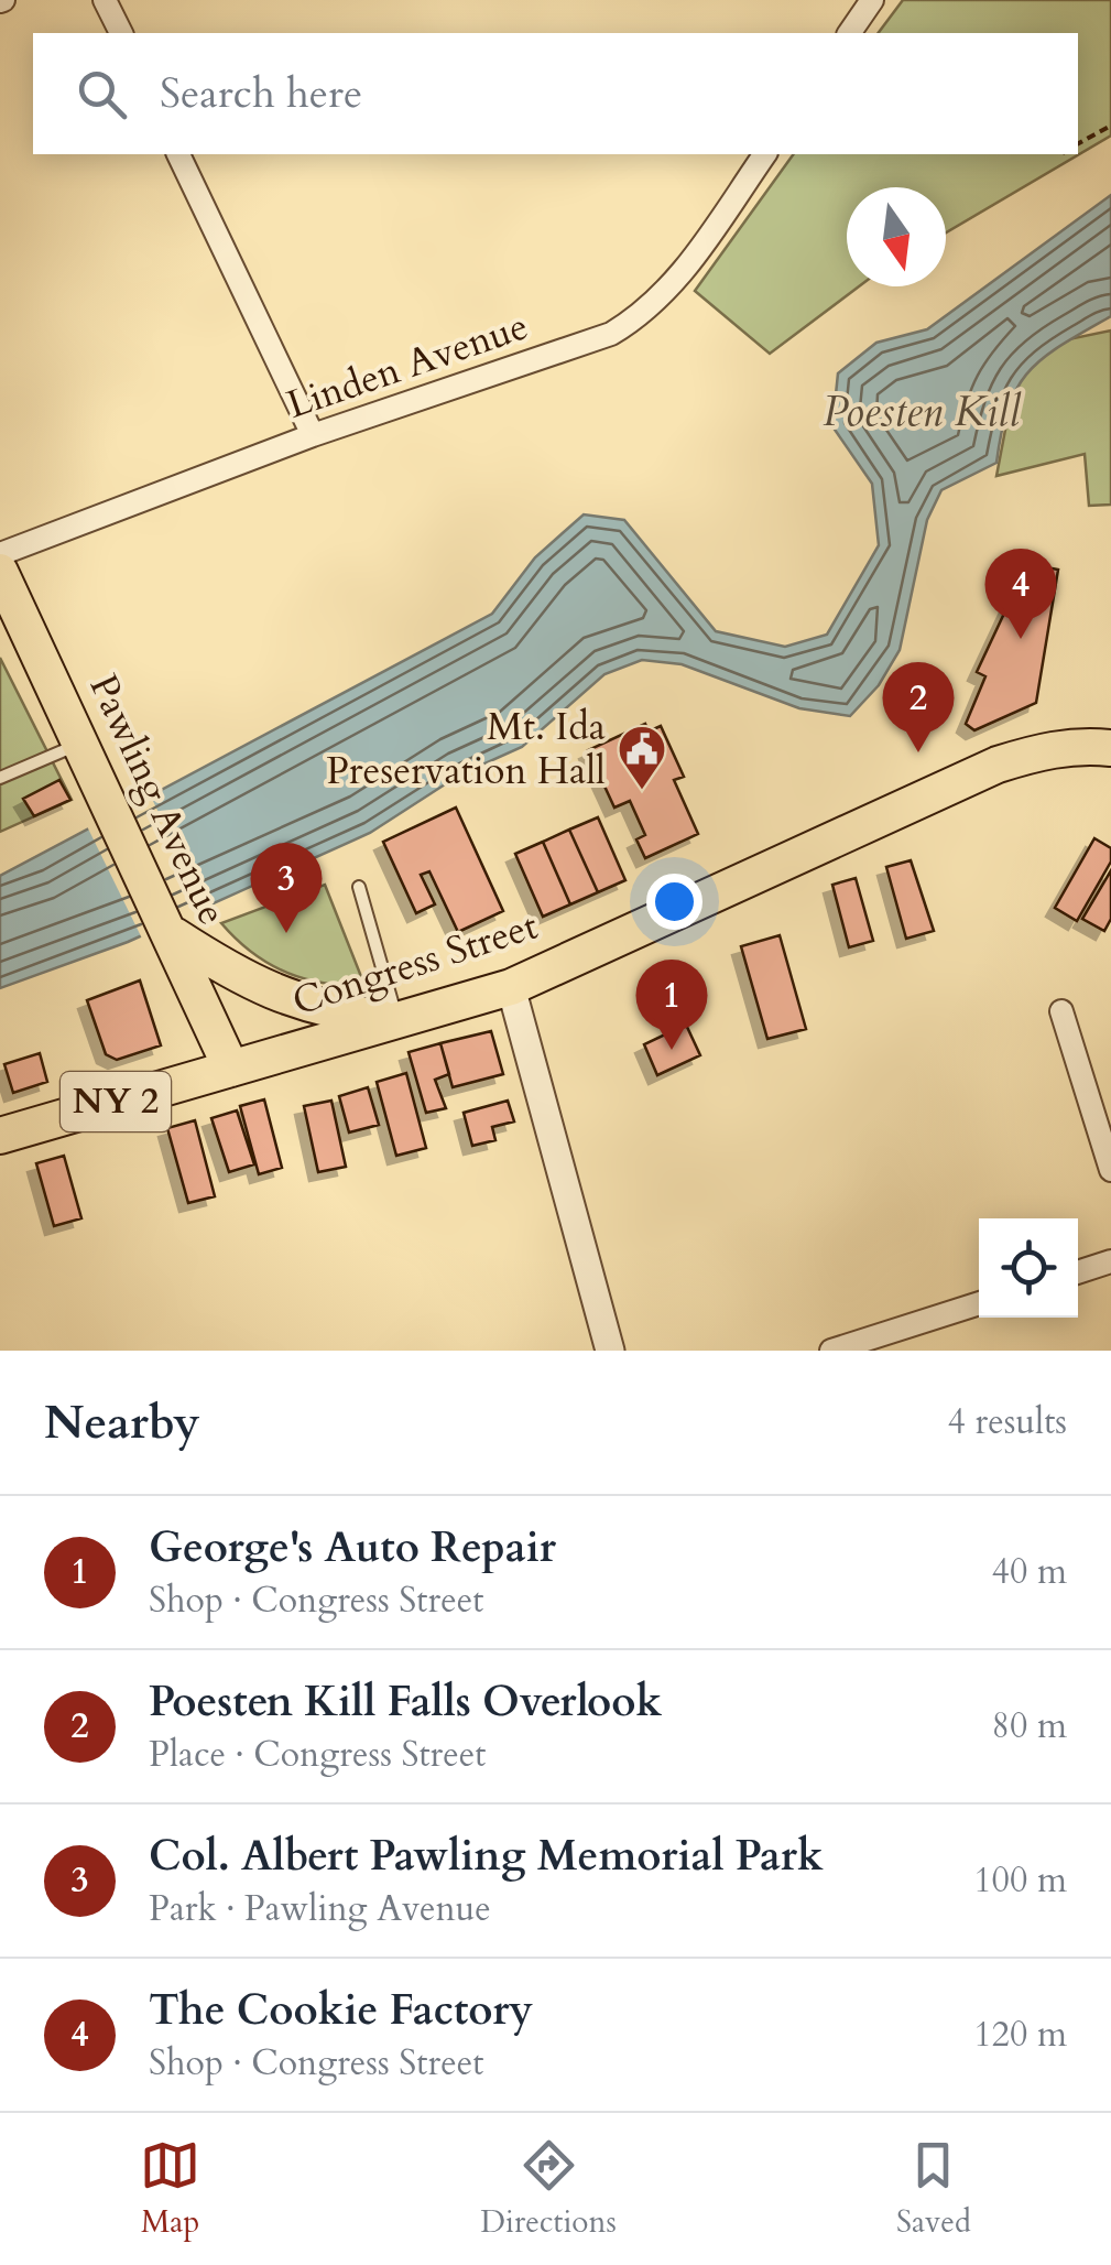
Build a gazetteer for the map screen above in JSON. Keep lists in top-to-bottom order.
{
  "streets": {
    "main road": ["Pawling Avenue", "Congress Street", "NY 2"],
    "street": ["Linden Avenue"]
  },
  "crossings": [
    ["Pawling Avenue", "Congress Street"],
    ["Pawling Avenue", "NY 2"],
    ["Congress Street", "NY 2"]
  ],
  "water": ["Poesten Kill"],
  "places": {
    "public building": ["Mt. Ida Preservation Hall"]
  },
  "north": "bottom",
  "page": {
    "search": "Search here",
    "pins": [
      "4",
      "2",
      "3",
      "1"
    ],
    "heading": ["Nearby", "4 results"],
    "list": [
      {
        "mark": "1",
        "name": "George's Auto Repair",
        "note": "Shop · Congress Street",
        "value": "40 m"
      },
      {
        "mark": "2",
        "name": "Poesten Kill Falls Overlook",
        "note": "Place · Congress Street",
        "value": "80 m"
      },
      {
        "mark": "3",
        "name": "Col. Albert Pawling Memorial Park",
        "note": "Park · Pawling Avenue",
        "value": "100 m"
      },
      {
        "mark": "4",
        "name": "The Cookie Factory",
        "note": "Shop · Congress Street",
        "value": "120 m"
      }
    ],
    "nav": ["Map", "Directions", "Saved"]
  }
}
